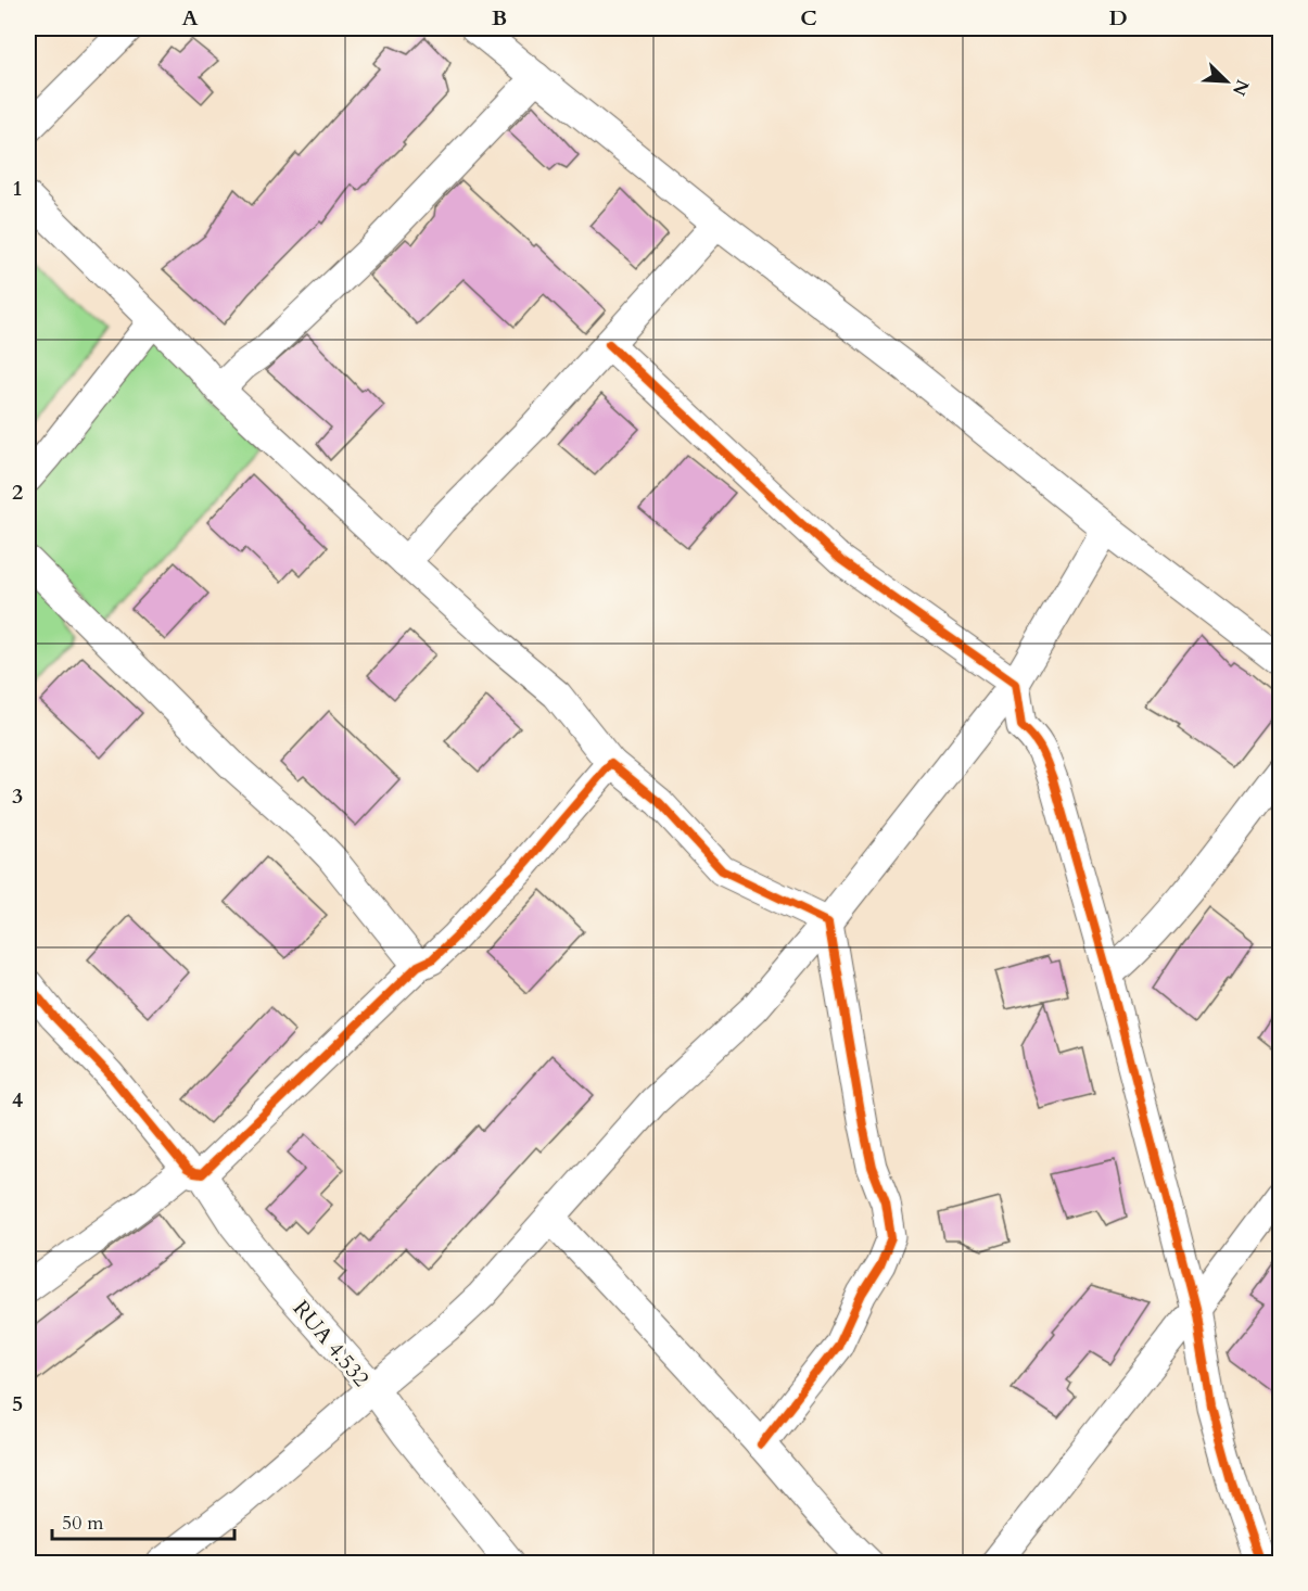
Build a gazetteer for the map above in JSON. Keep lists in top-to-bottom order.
{
  "streets": {
    "street": ["RUA 4.532"]
  },
  "scale_bar": "50 m",
  "north": "bottom right",
  "grid": {
    "columns": [
      "A",
      "B",
      "C",
      "D"
    ],
    "rows": [
      "1",
      "2",
      "3",
      "4",
      "5"
    ]
  }
}
